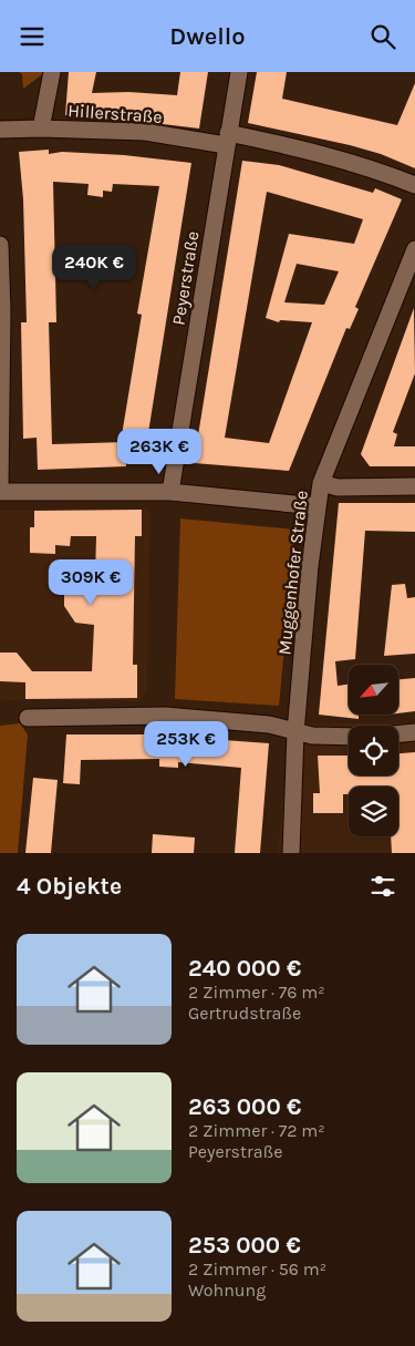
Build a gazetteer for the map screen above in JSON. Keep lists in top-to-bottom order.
{
  "streets": {
    "street": ["Hillerstraße", "Peyerstraße", "Muggenhofer Straße"]
  },
  "crossings": [
    ["Hillerstraße", "Peyerstraße"]
  ],
  "north": "bottom left",
  "page": {
    "header": "Dwello",
    "price": [
      "240K €",
      "263K €",
      "309K €",
      "253K €"
    ],
    "heading": "4 Objekte",
    "list": [
      {
        "name": "240 000 €",
        "note": "2 Zimmer · 76 m² · Gertrudstraße"
      },
      {
        "name": "263 000 €",
        "note": "2 Zimmer · 72 m² · Peyerstraße"
      },
      {
        "name": "253 000 €",
        "note": "2 Zimmer · 56 m² · Wohnung"
      }
    ]
  }
}
